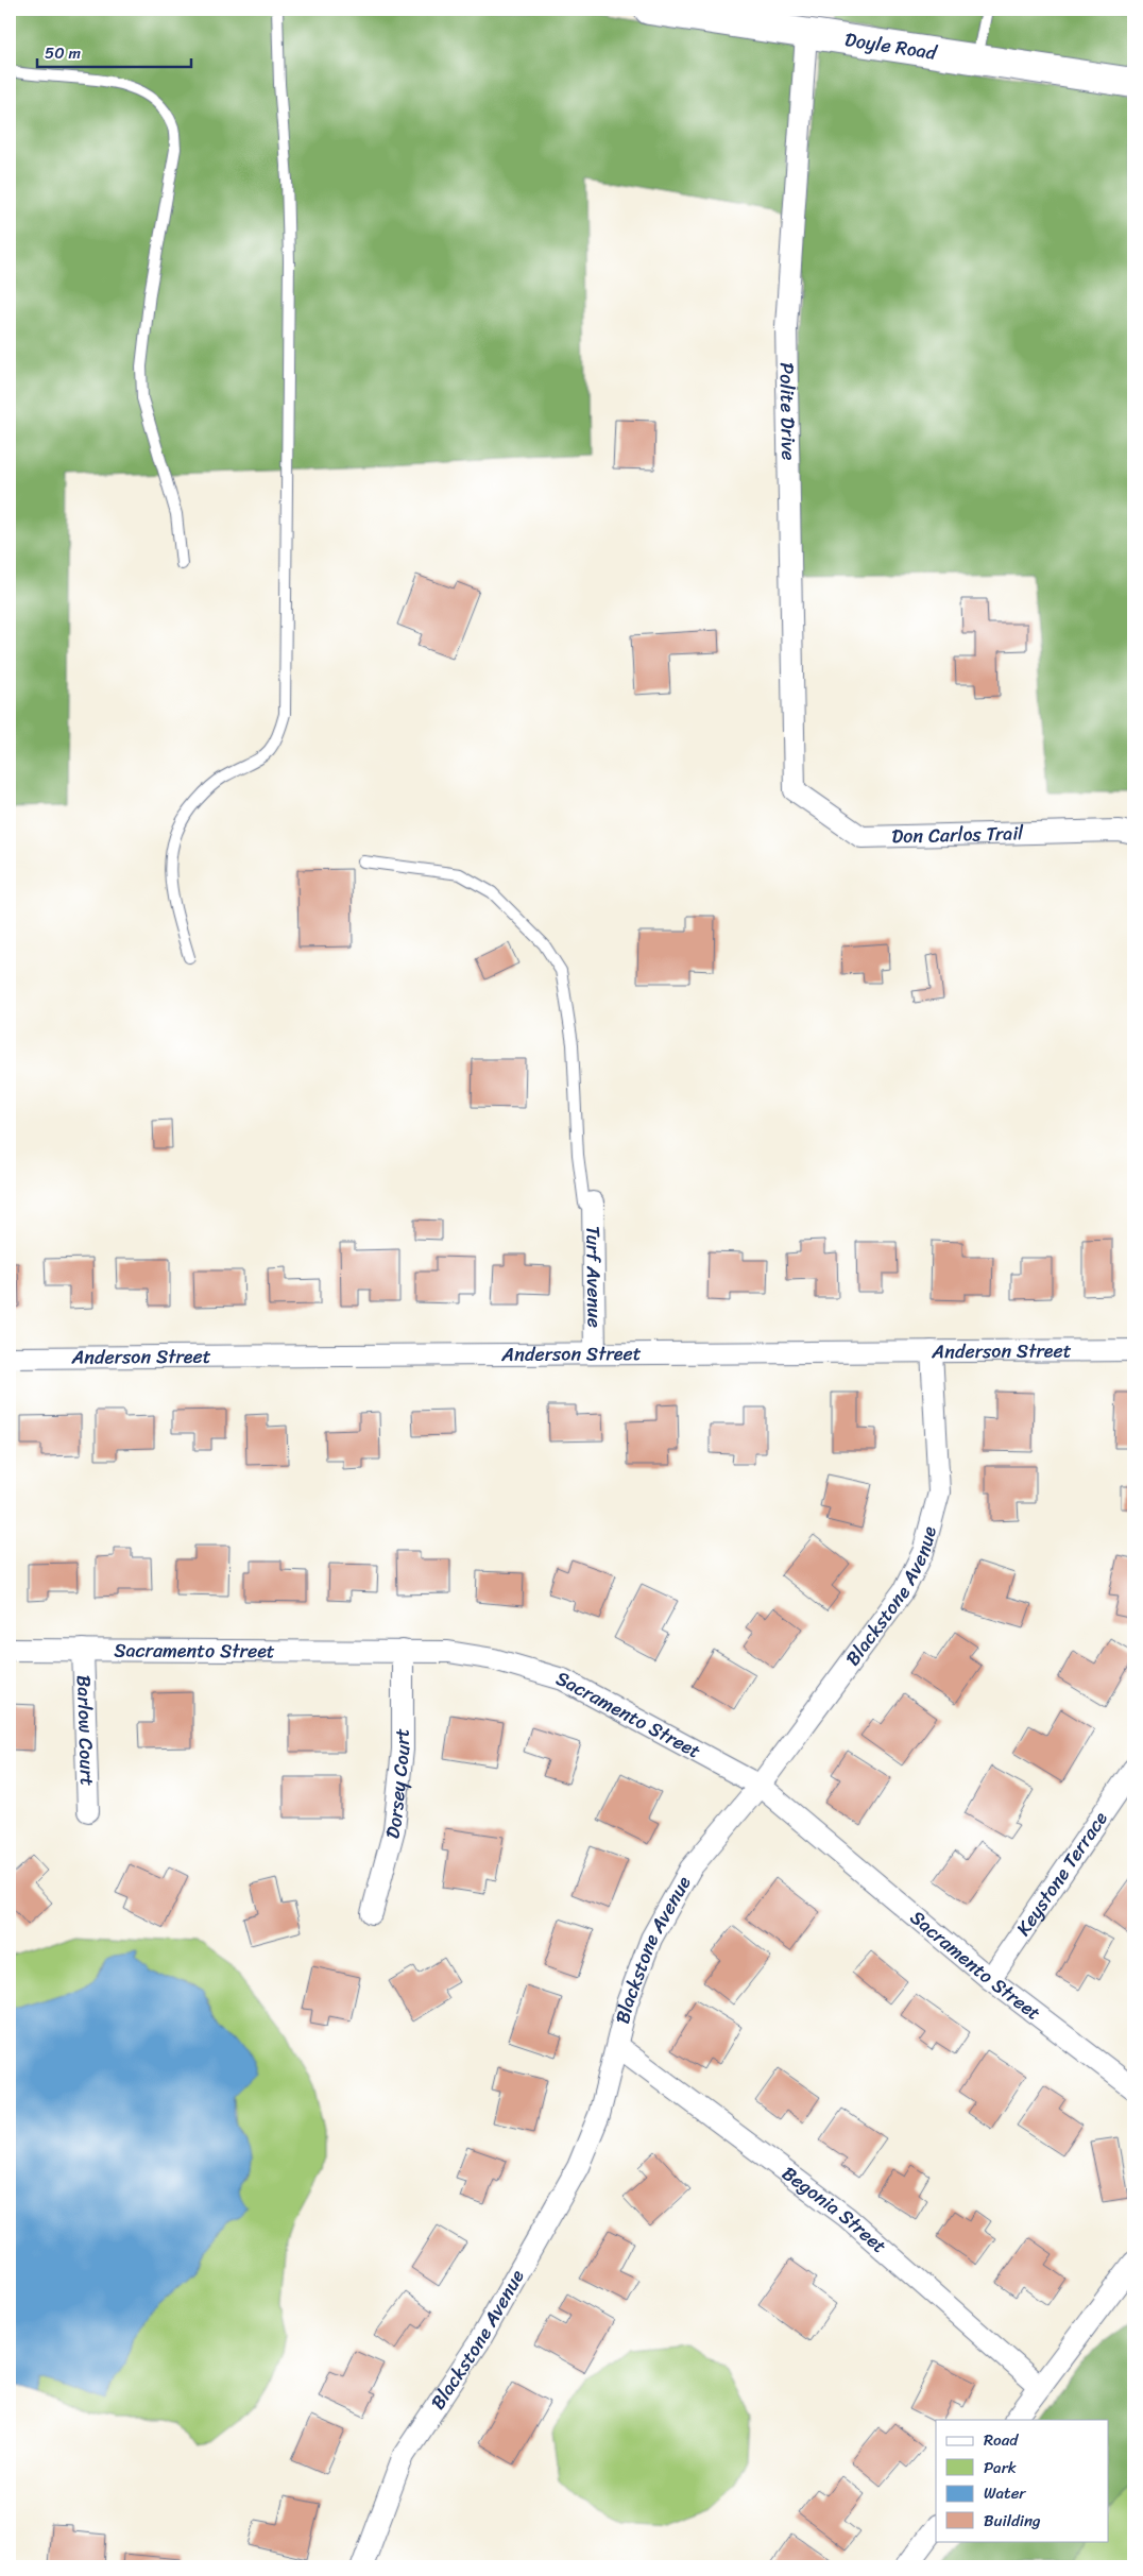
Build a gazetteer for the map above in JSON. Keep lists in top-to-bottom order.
{
  "streets": {
    "main road": ["Doyle Road"],
    "street": [
      "Polite Drive",
      "Don Carlos Trail",
      "Turf Avenue",
      "Anderson Street",
      "Blackstone Avenue",
      "Sacramento Street",
      "Barlow Court",
      "Dorsey Court",
      "Keystone Terrace",
      "Begonia Street"
    ]
  },
  "crossings": [
    ["Doyle Road", "Polite Drive"],
    ["Polite Drive", "Don Carlos Trail"],
    ["Turf Avenue", "Anderson Street"],
    ["Anderson Street", "Blackstone Avenue"],
    ["Blackstone Avenue", "Sacramento Street"],
    ["Blackstone Avenue", "Begonia Street"],
    ["Sacramento Street", "Barlow Court"],
    ["Sacramento Street", "Dorsey Court"],
    ["Sacramento Street", "Keystone Terrace"]
  ],
  "legend": [
    "Road",
    "Park",
    "Water",
    "Building"
  ],
  "scale_bar": "50 m"
}
